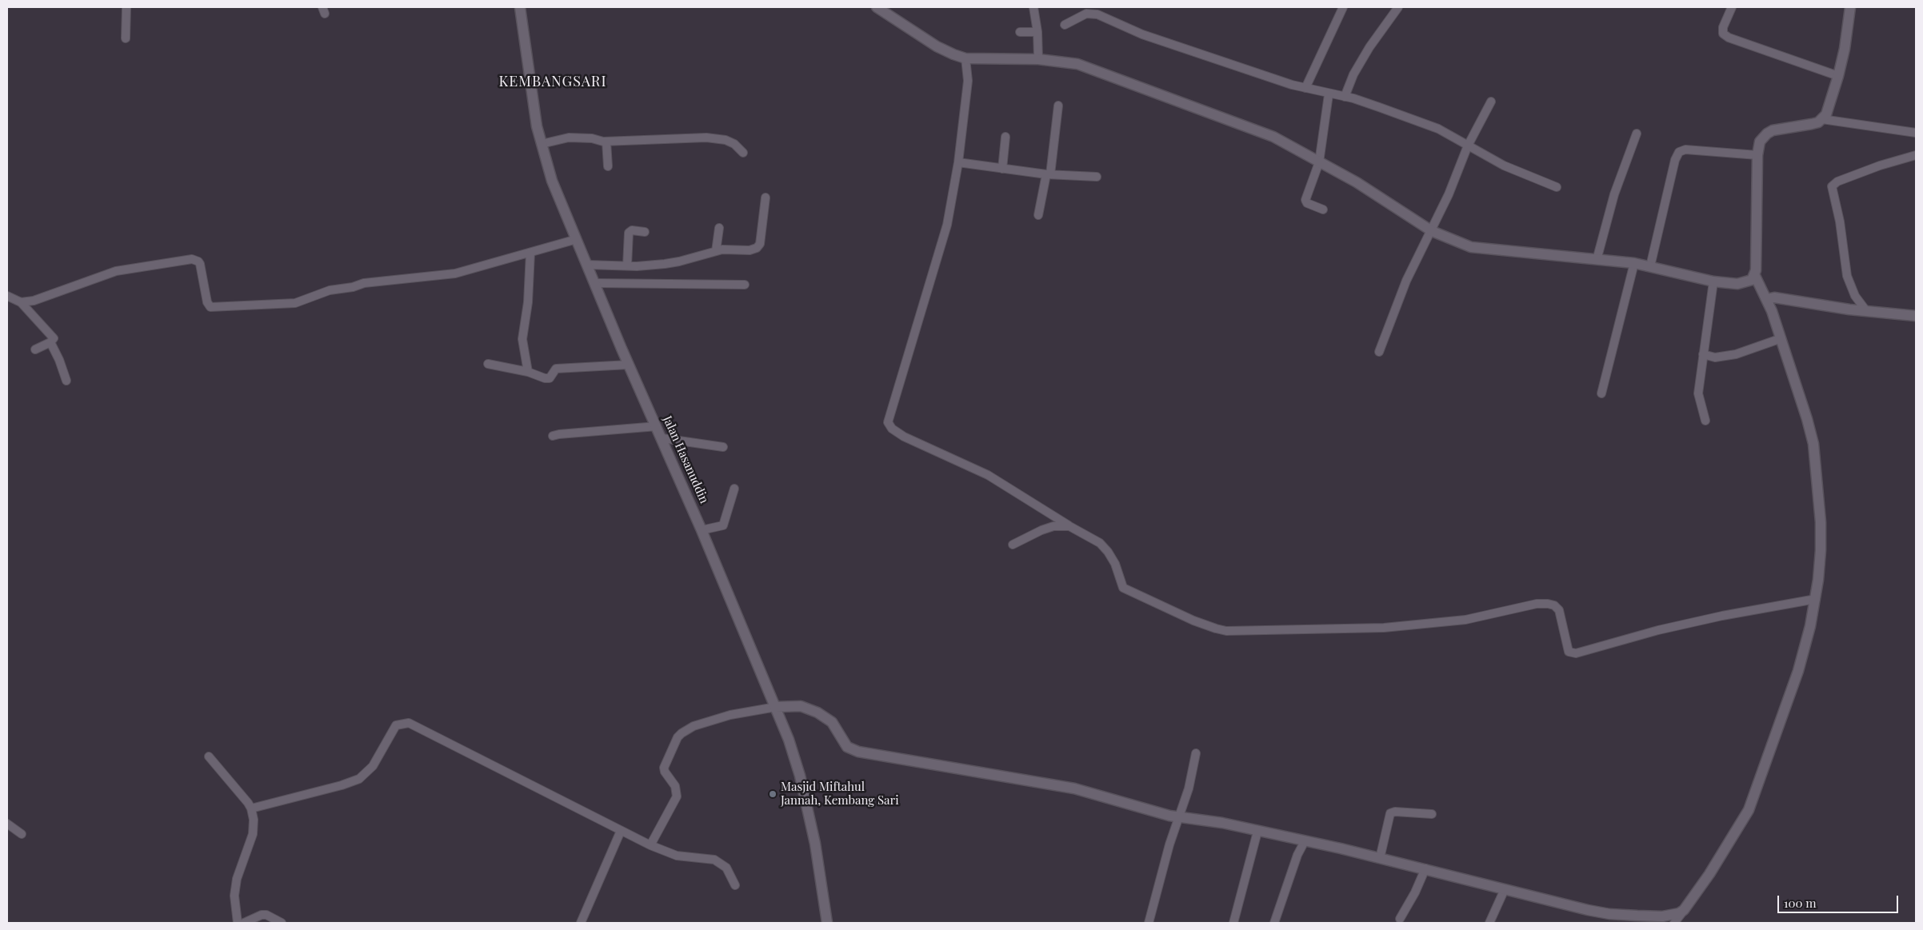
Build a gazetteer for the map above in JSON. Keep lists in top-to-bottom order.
{
  "streets": {
    "street": ["Jalan Hasanuddin"]
  },
  "districts": ["KEMBANGSARI"],
  "places": ["Masjid Miftahul Jannah, Kembang Sari"],
  "scale_bar": "100 m"
}
